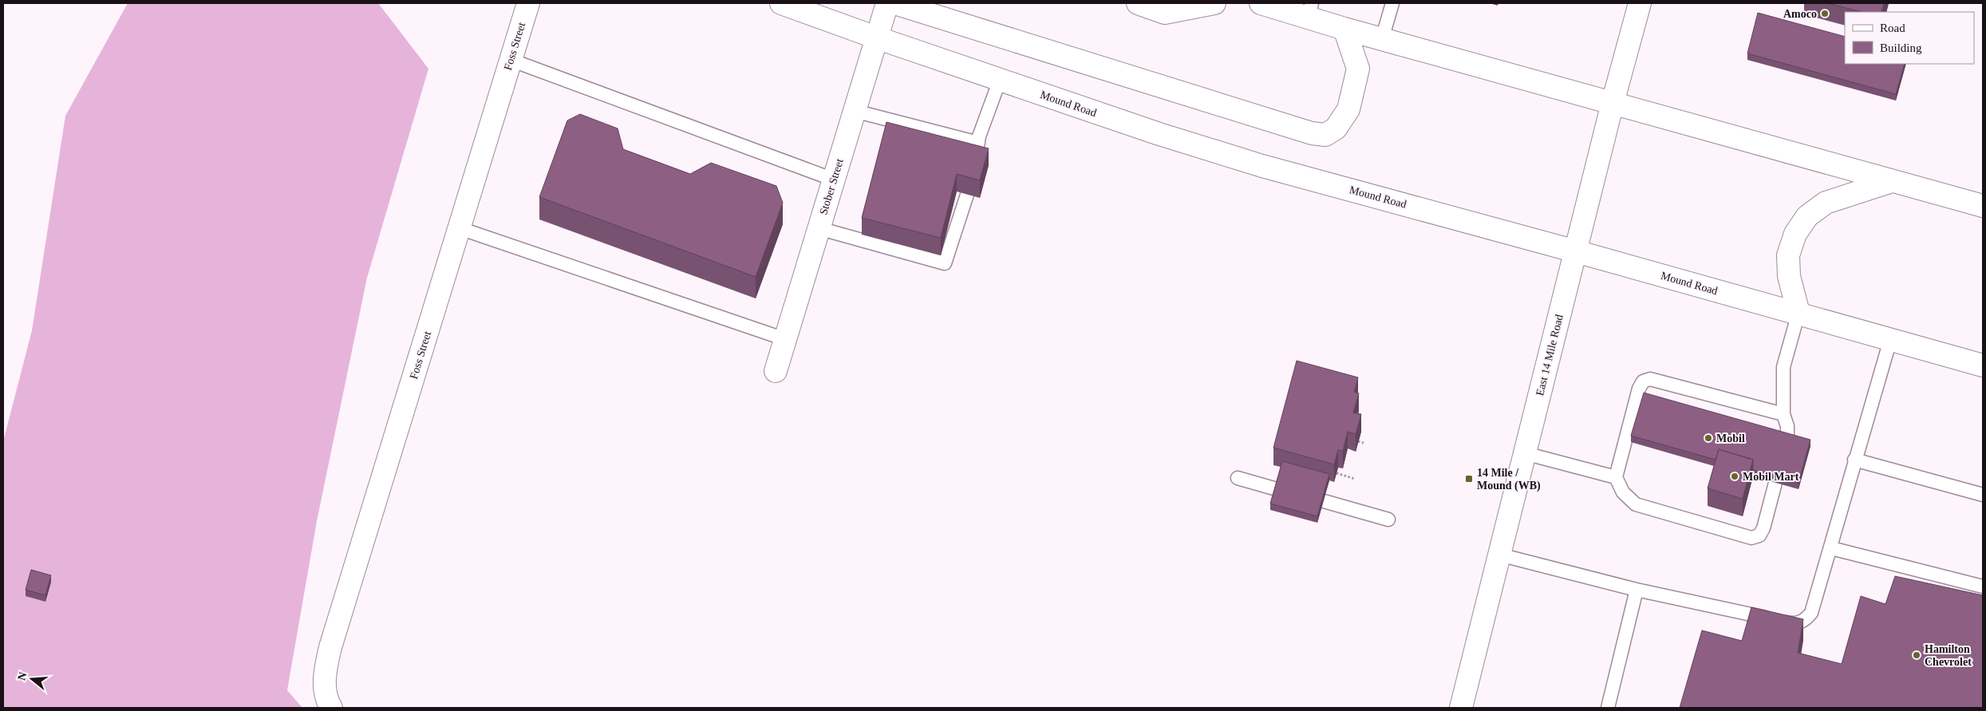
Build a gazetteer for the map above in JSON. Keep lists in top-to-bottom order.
{
  "streets": {
    "main road": [
      "Foss Street",
      "Mound Road",
      "Stober Street",
      "East 14 Mile Road"
    ]
  },
  "crossings": [
    ["Mound Road", "Stober Street"],
    ["Mound Road", "East 14 Mile Road"]
  ],
  "places": {
    "other": [
      "Amoco",
      "Mobil",
      "Mobil Mart",
      "Hamilton Chevrolet"
    ],
    "transit": ["14 Mile / Mound (WB)"]
  },
  "legend": ["Road", "Building"],
  "north": "left"
}
